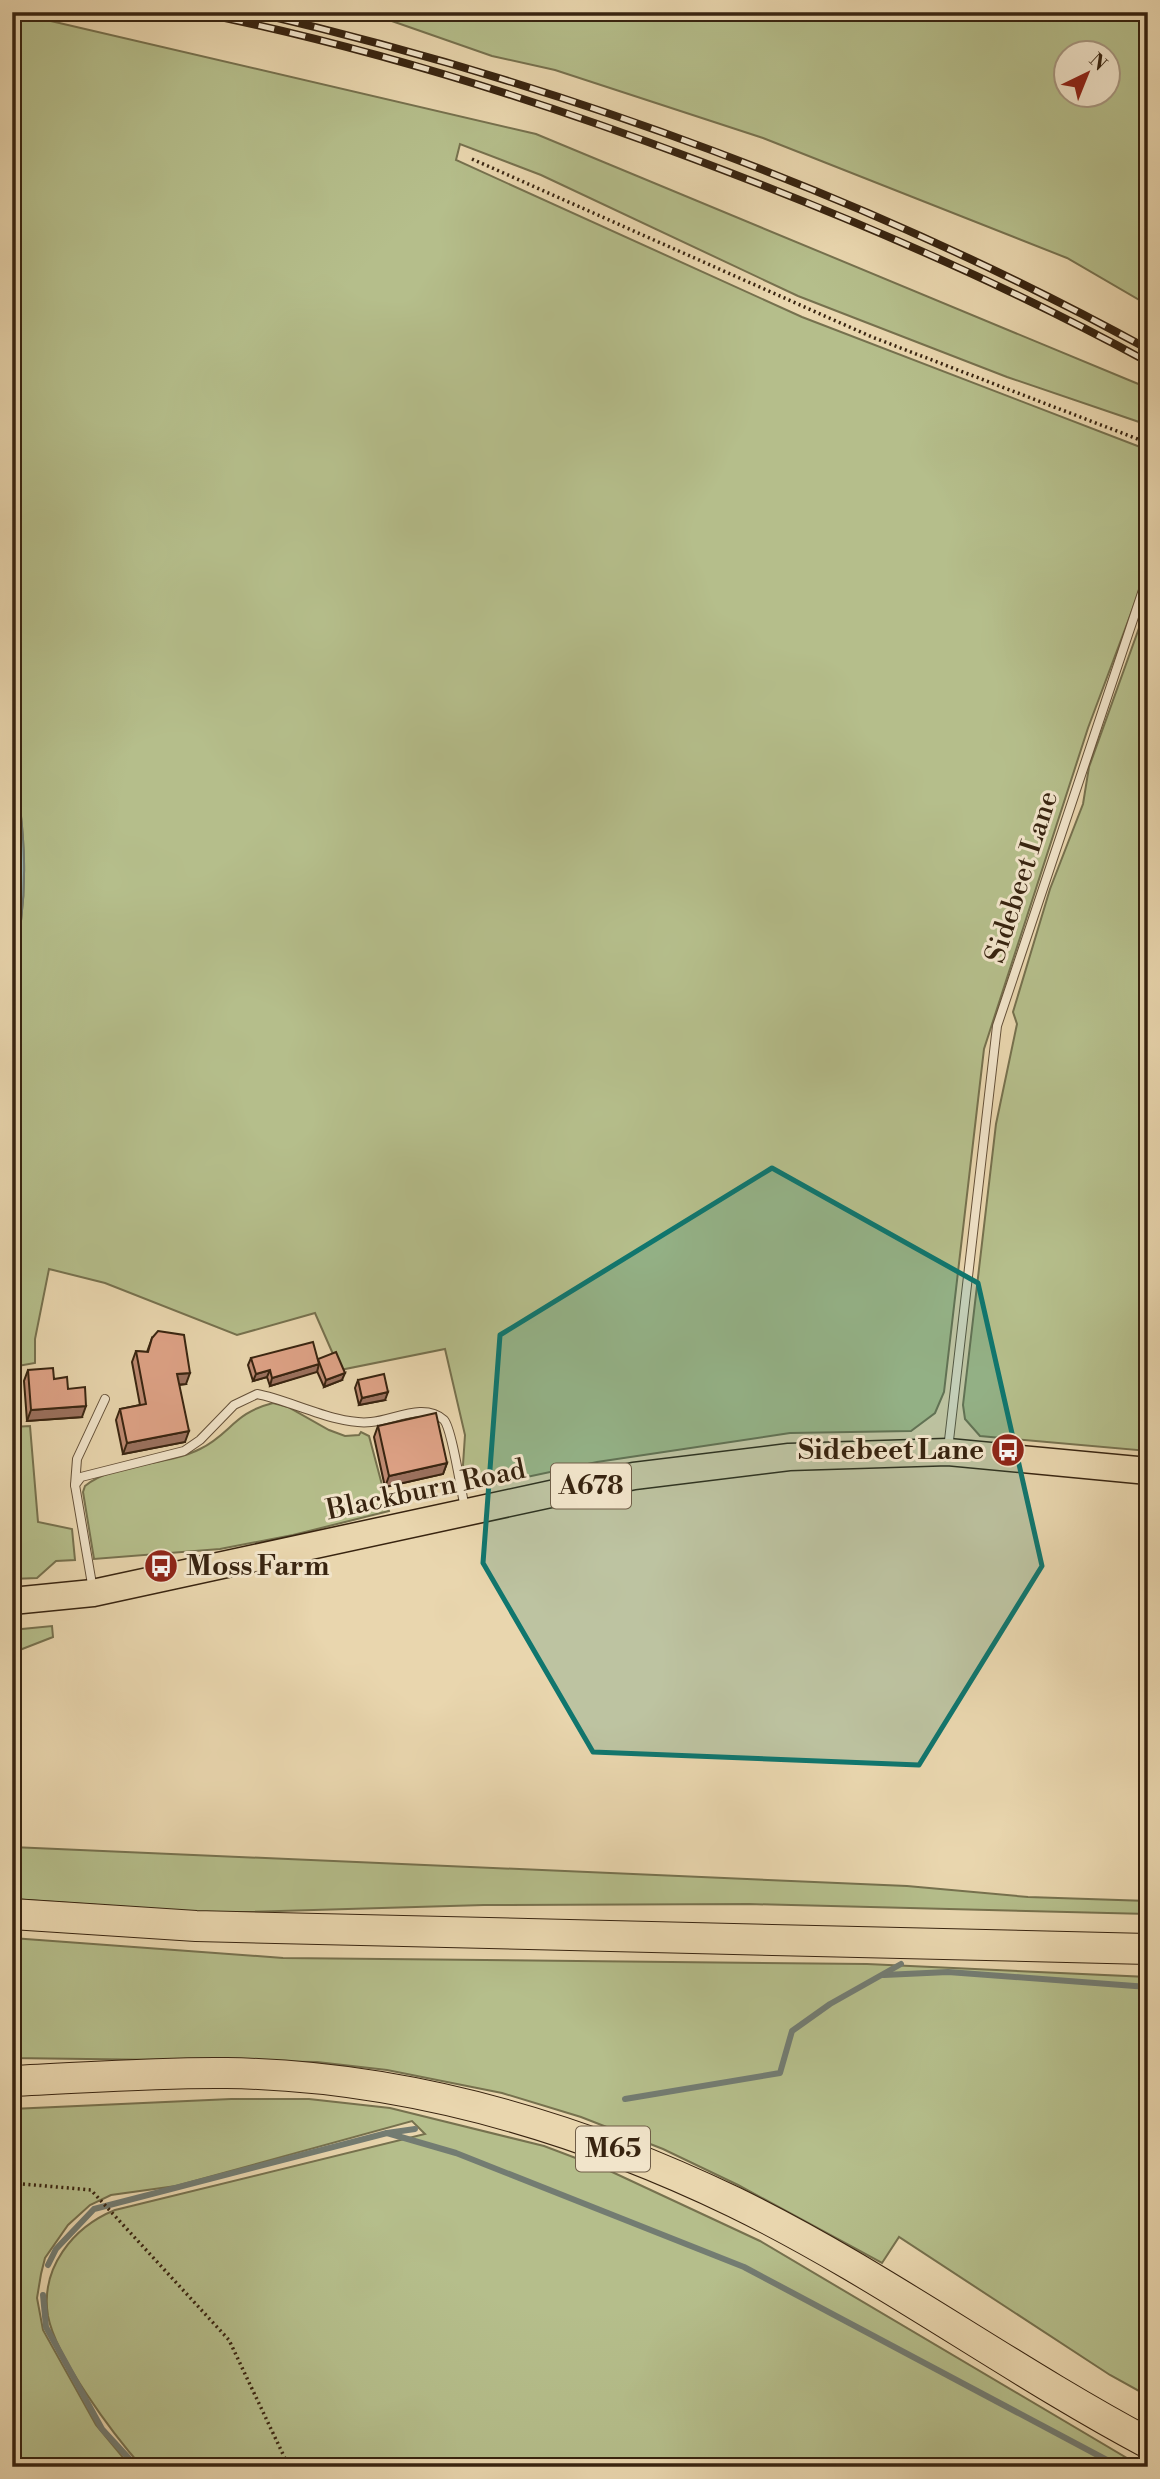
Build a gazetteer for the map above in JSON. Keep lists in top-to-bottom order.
{
  "streets": {
    "highway": ["M65"],
    "main road": ["A678", "Blackburn Road"],
    "lane": ["Sidebeet Lane"]
  },
  "crossings": [
    ["Sidebeet Lane", "Blackburn Road"]
  ],
  "places": {
    "bus stop": ["Sidebeet Lane", "Moss Farm"]
  },
  "north": "top right"
}
